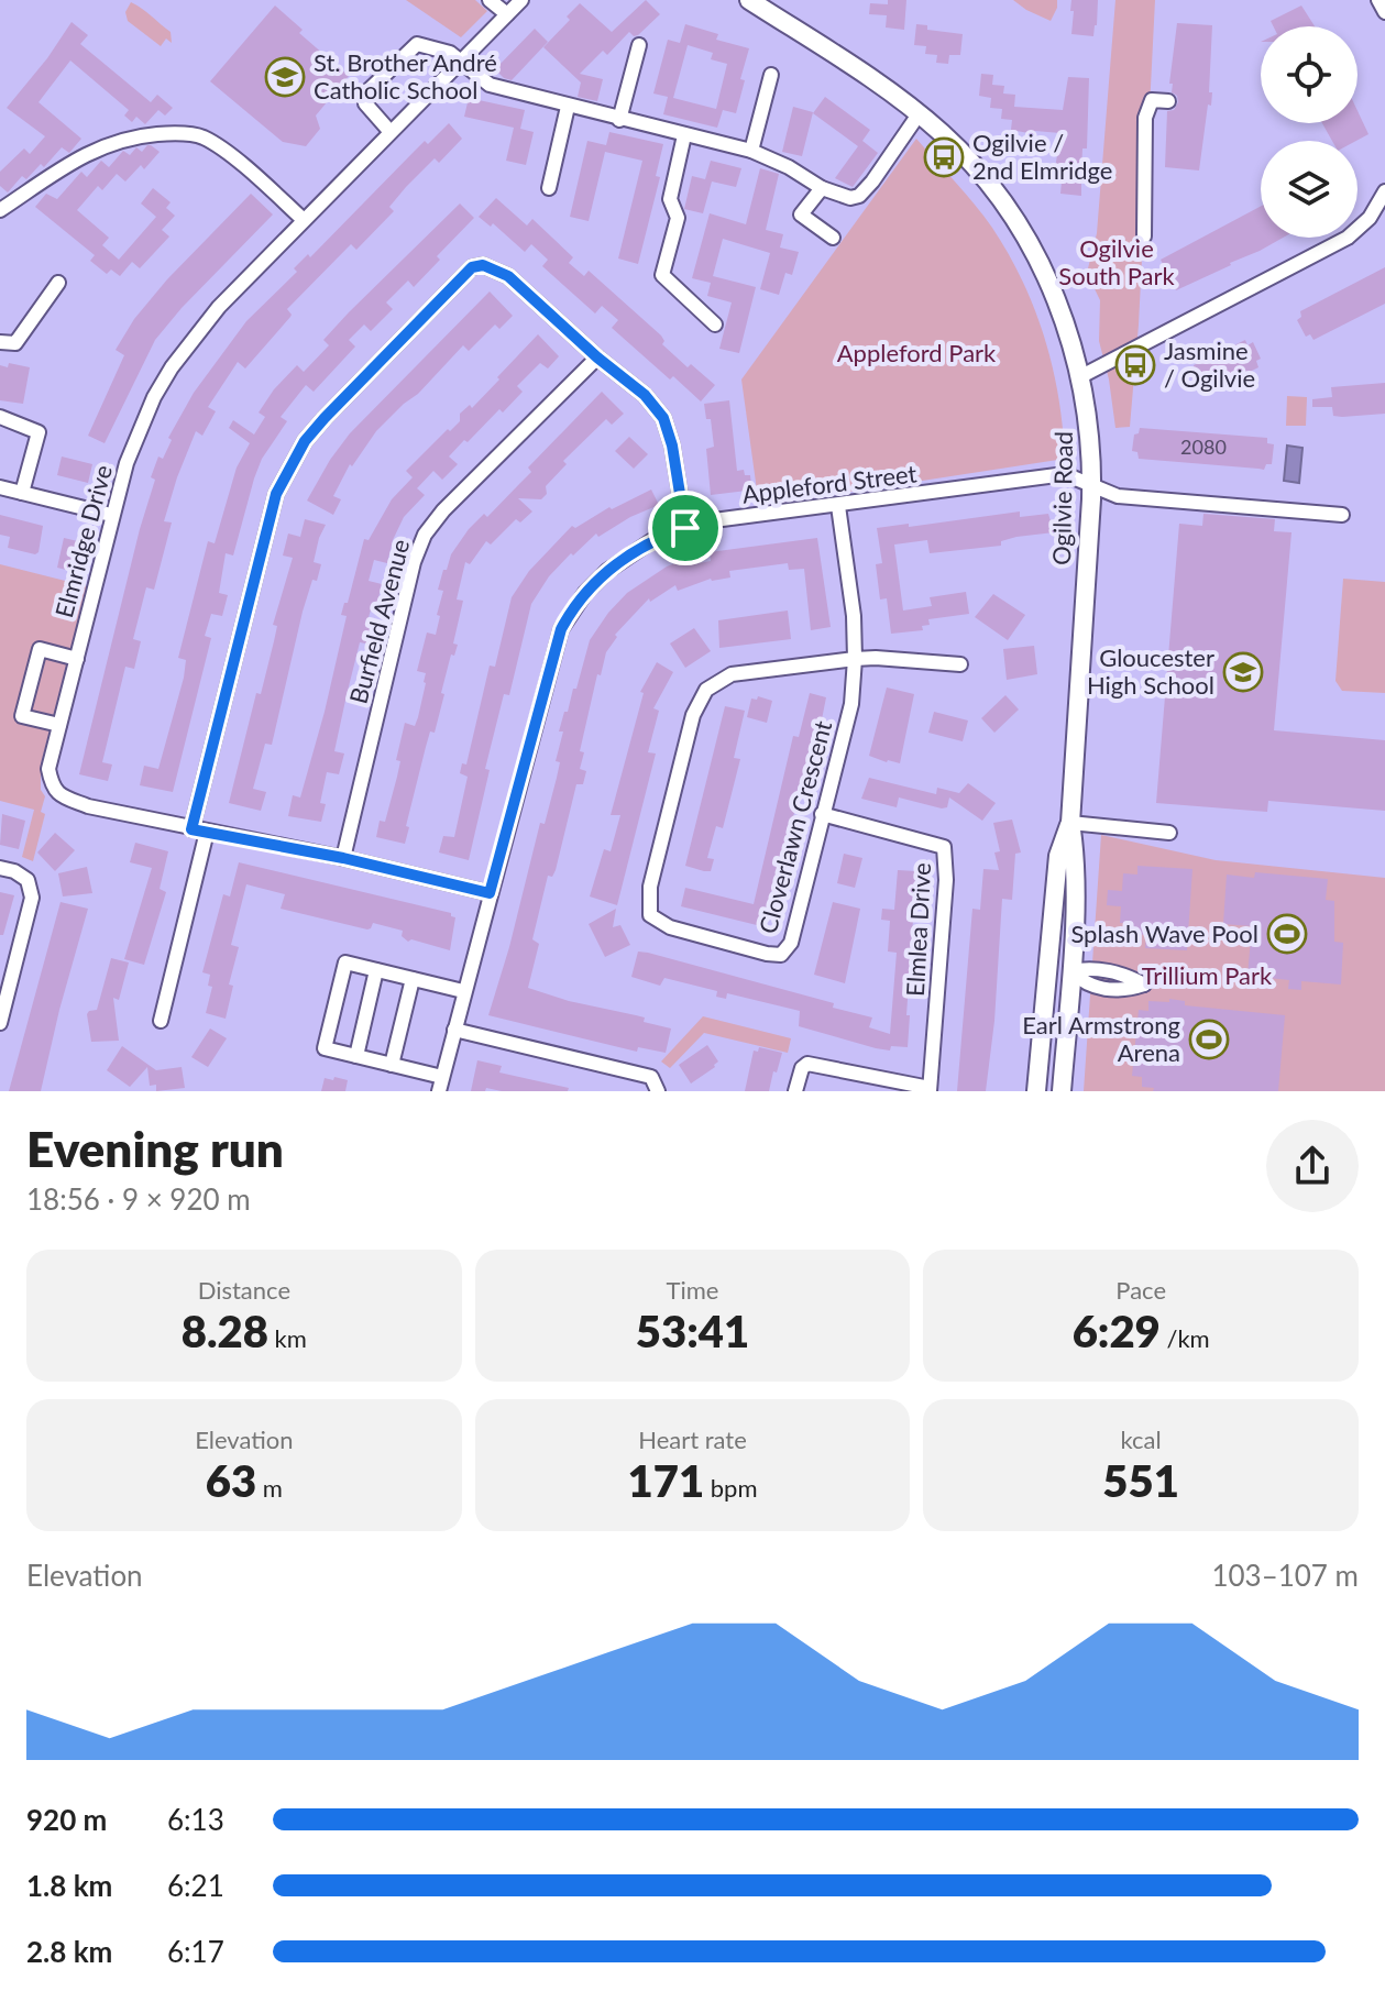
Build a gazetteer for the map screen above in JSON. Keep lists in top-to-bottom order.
{
  "streets": {
    "main road": ["Ogilvie Road"],
    "street": [
      "Appleford Street",
      "Elmridge Drive",
      "Burfield Avenue",
      "Cloverlawn Crescent",
      "Elmlea Drive"
    ]
  },
  "crossings": [
    ["Appleford Street", "Ogilvie Road"],
    ["Appleford Street", "Elmridge Drive"],
    ["Appleford Street", "Cloverlawn Crescent"],
    ["Elmridge Drive", "Burfield Avenue"],
    ["Cloverlawn Crescent", "Elmlea Drive"]
  ],
  "parks": ["Ogilvie South Park", "Appleford Park", "Trillium Park"],
  "places": {
    "school or university": ["St. Brother André Catholic School", "Gloucester High School"],
    "bus stop": ["Ogilvie / 2nd Elmridge", "Jasmine / Ogilvie"],
    "sports": ["Splash Wave Pool", "Earl Armstrong Arena"]
  },
  "house_numbers": ["2080"],
  "page": {
    "heading": ["Evening run", "18:56 · 9 × 920 m"],
    "stats": [
      ["Distance", "8.28 km"],
      ["Time", "53:41"],
      ["Pace", "6:29 /km"],
      ["Elevation", "63 m"],
      ["Heart rate", "171 bpm"],
      ["kcal", "551"]
    ],
    "chart": ["Elevation", "103–107 m"],
    "list": [
      {
        "name": "920 m",
        "note": "6:13"
      },
      {
        "name": "1.8 km",
        "note": "6:21"
      },
      {
        "name": "2.8 km",
        "note": "6:17"
      }
    ]
  }
}
